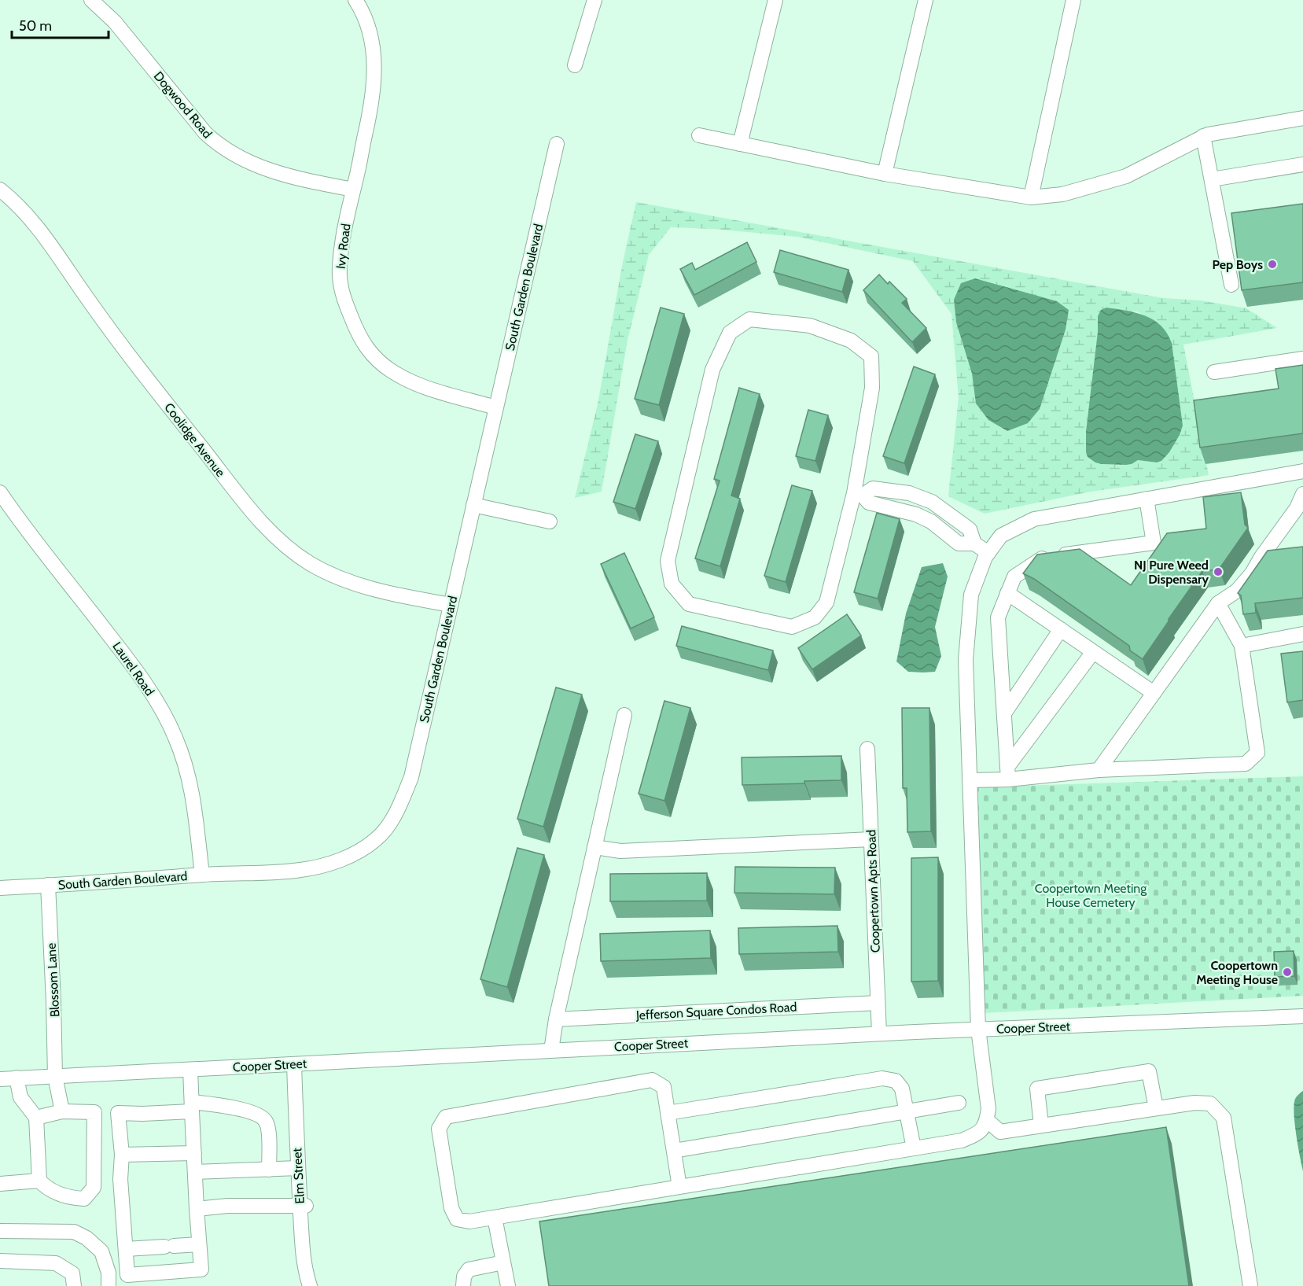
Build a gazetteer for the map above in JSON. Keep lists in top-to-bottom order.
{
  "streets": {
    "street": [
      "Dogwood Road",
      "Ivy Road",
      "South Garden Boulevard",
      "Coolidge Avenue",
      "Laurel Road",
      "Coopertown Apts Road",
      "Blossom Lane",
      "Jefferson Square Condos Road",
      "Cooper Street",
      "Elm Street"
    ]
  },
  "crossings": [
    ["Dogwood Road", "Ivy Road"],
    ["Ivy Road", "South Garden Boulevard"],
    ["South Garden Boulevard", "Coolidge Avenue"],
    ["South Garden Boulevard", "Laurel Road"],
    ["South Garden Boulevard", "Blossom Lane"],
    ["Coopertown Apts Road", "Jefferson Square Condos Road"],
    ["Coopertown Apts Road", "Cooper Street"],
    ["Blossom Lane", "Cooper Street"],
    ["Cooper Street", "Elm Street"]
  ],
  "parks": ["Coopertown Meeting House Cemetery"],
  "places": ["Pep Boys", "NJ Pure Weed Dispensary", "Coopertown Meeting House"],
  "scale_bar": "50 m"
}
